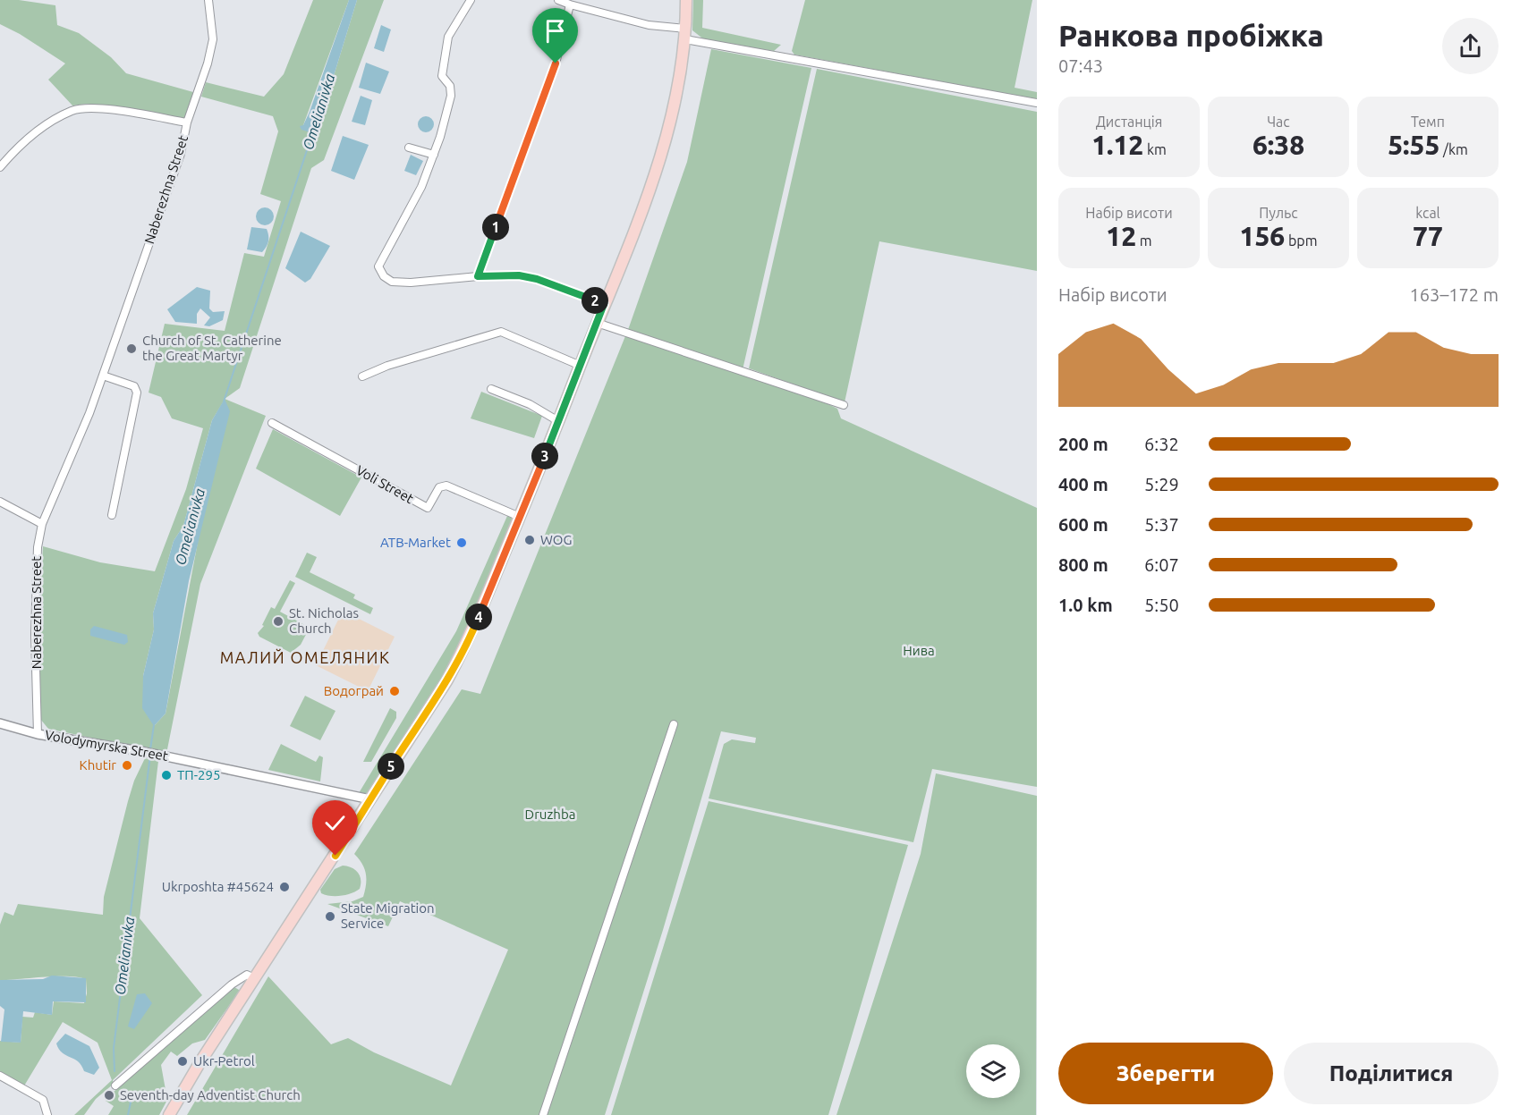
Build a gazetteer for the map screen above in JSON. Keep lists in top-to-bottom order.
{
  "streets": {
    "street": ["Naberezhna Street", "Voli Street", "Volodymyrska Street"]
  },
  "crossings": [
    ["Naberezhna Street", "Volodymyrska Street"]
  ],
  "districts": ["МАЛИЙ ОМЕЛЯНИК"],
  "water": ["Omelianivka"],
  "parks": ["Нива", "Druzhba"],
  "places": [
    "Church of St. Catherine the Great Martyr",
    "WOG",
    "ATB-Market",
    "St. Nicholas Church",
    "Водограй",
    "Khutir",
    "ТП-295",
    "Ukrposhta #45624",
    "State Migration Service",
    "Ukr-Petrol",
    "Seventh-day Adventist Church"
  ],
  "page": {
    "heading": ["Ранкова пробіжка", "07:43"],
    "stats": [
      ["Дистанція", "1.12 km"],
      ["Час", "6:38"],
      ["Темп", "5:55 /km"],
      ["Набір висоти", "12 m"],
      ["Пульс", "156 bpm"],
      ["kcal", "77"]
    ],
    "pins": [
      "1",
      "2",
      "3",
      "4",
      "5"
    ],
    "chart": ["Набір висоти", "163–172 m"],
    "list": [
      {
        "name": "200 m",
        "note": "6:32"
      },
      {
        "name": "400 m",
        "note": "5:29"
      },
      {
        "name": "600 m",
        "note": "5:37"
      },
      {
        "name": "800 m",
        "note": "6:07"
      },
      {
        "name": "1.0 km",
        "note": "5:50"
      }
    ],
    "buttons": ["Зберегти", "Поділитися"]
  }
}
